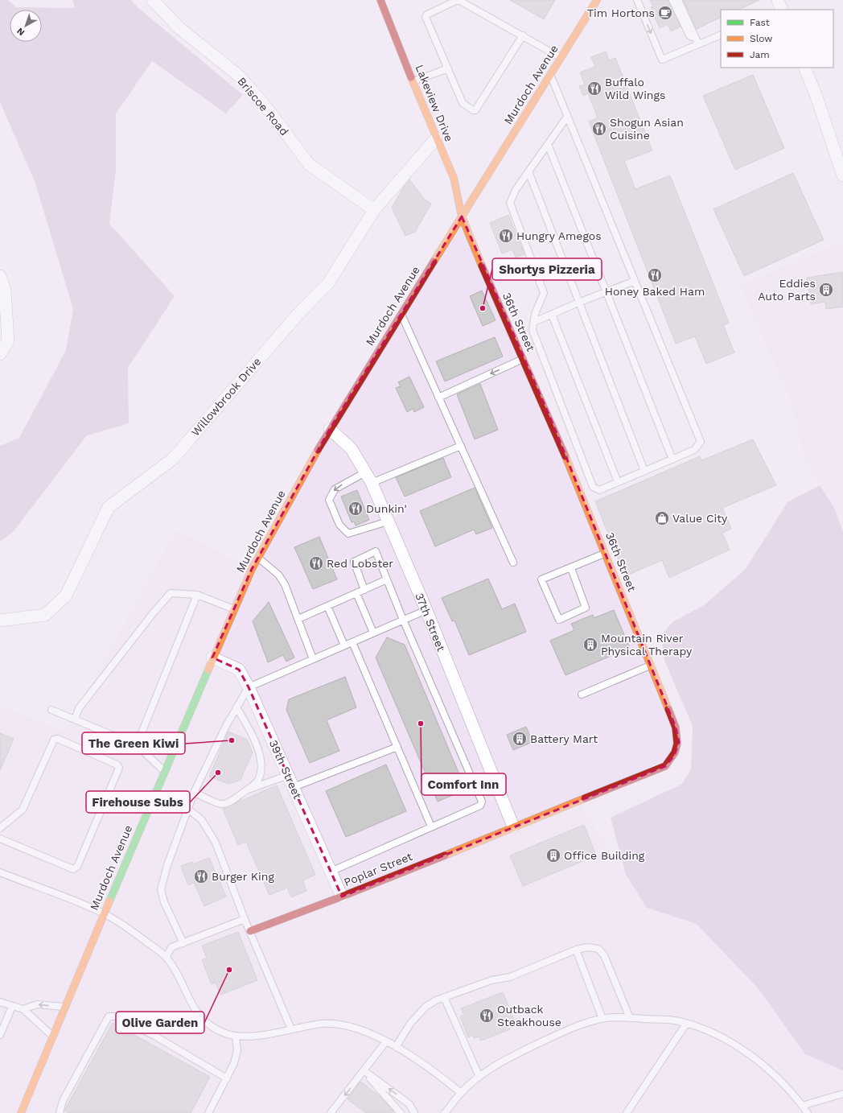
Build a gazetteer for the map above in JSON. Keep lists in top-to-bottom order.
{
  "streets": {
    "street": [
      "Murdoch Avenue",
      "Lakeview Drive",
      "Briscoe Road",
      "36th Street",
      "Willowbrook Drive",
      "37th Street",
      "39th Street",
      "Poplar Street"
    ]
  },
  "crossings": [
    ["Murdoch Avenue", "Lakeview Drive"],
    ["Murdoch Avenue", "36th Street"],
    ["Murdoch Avenue", "37th Street"],
    ["Murdoch Avenue", "39th Street"],
    ["Lakeview Drive", "36th Street"],
    ["Lakeview Drive", "Willowbrook Drive"],
    ["Briscoe Road", "Willowbrook Drive"],
    ["36th Street", "37th Street"],
    ["36th Street", "Poplar Street"],
    ["37th Street", "Poplar Street"],
    ["39th Street", "Poplar Street"]
  ],
  "places": {
    "cafe": ["Tim Hortons"],
    "restaurant": [
      "Buffalo Wild Wings",
      "Shogun Asian Cuisine",
      "Hungry Amegos",
      "Honey Baked Ham",
      "Dunkin'",
      "Red Lobster",
      "Burger King",
      "Outback Steakhouse"
    ],
    "building": [
      "Eddies Auto Parts",
      "Mountain River Physical Therapy",
      "Battery Mart",
      "Office Building"
    ],
    "other": [
      "Shortys Pizzeria",
      "Comfort Inn",
      "The Green Kiwi",
      "Firehouse Subs",
      "Olive Garden"
    ],
    "shop": ["Value City"]
  },
  "legend": ["Fast", "Slow", "Jam"],
  "north": "bottom left"
}
